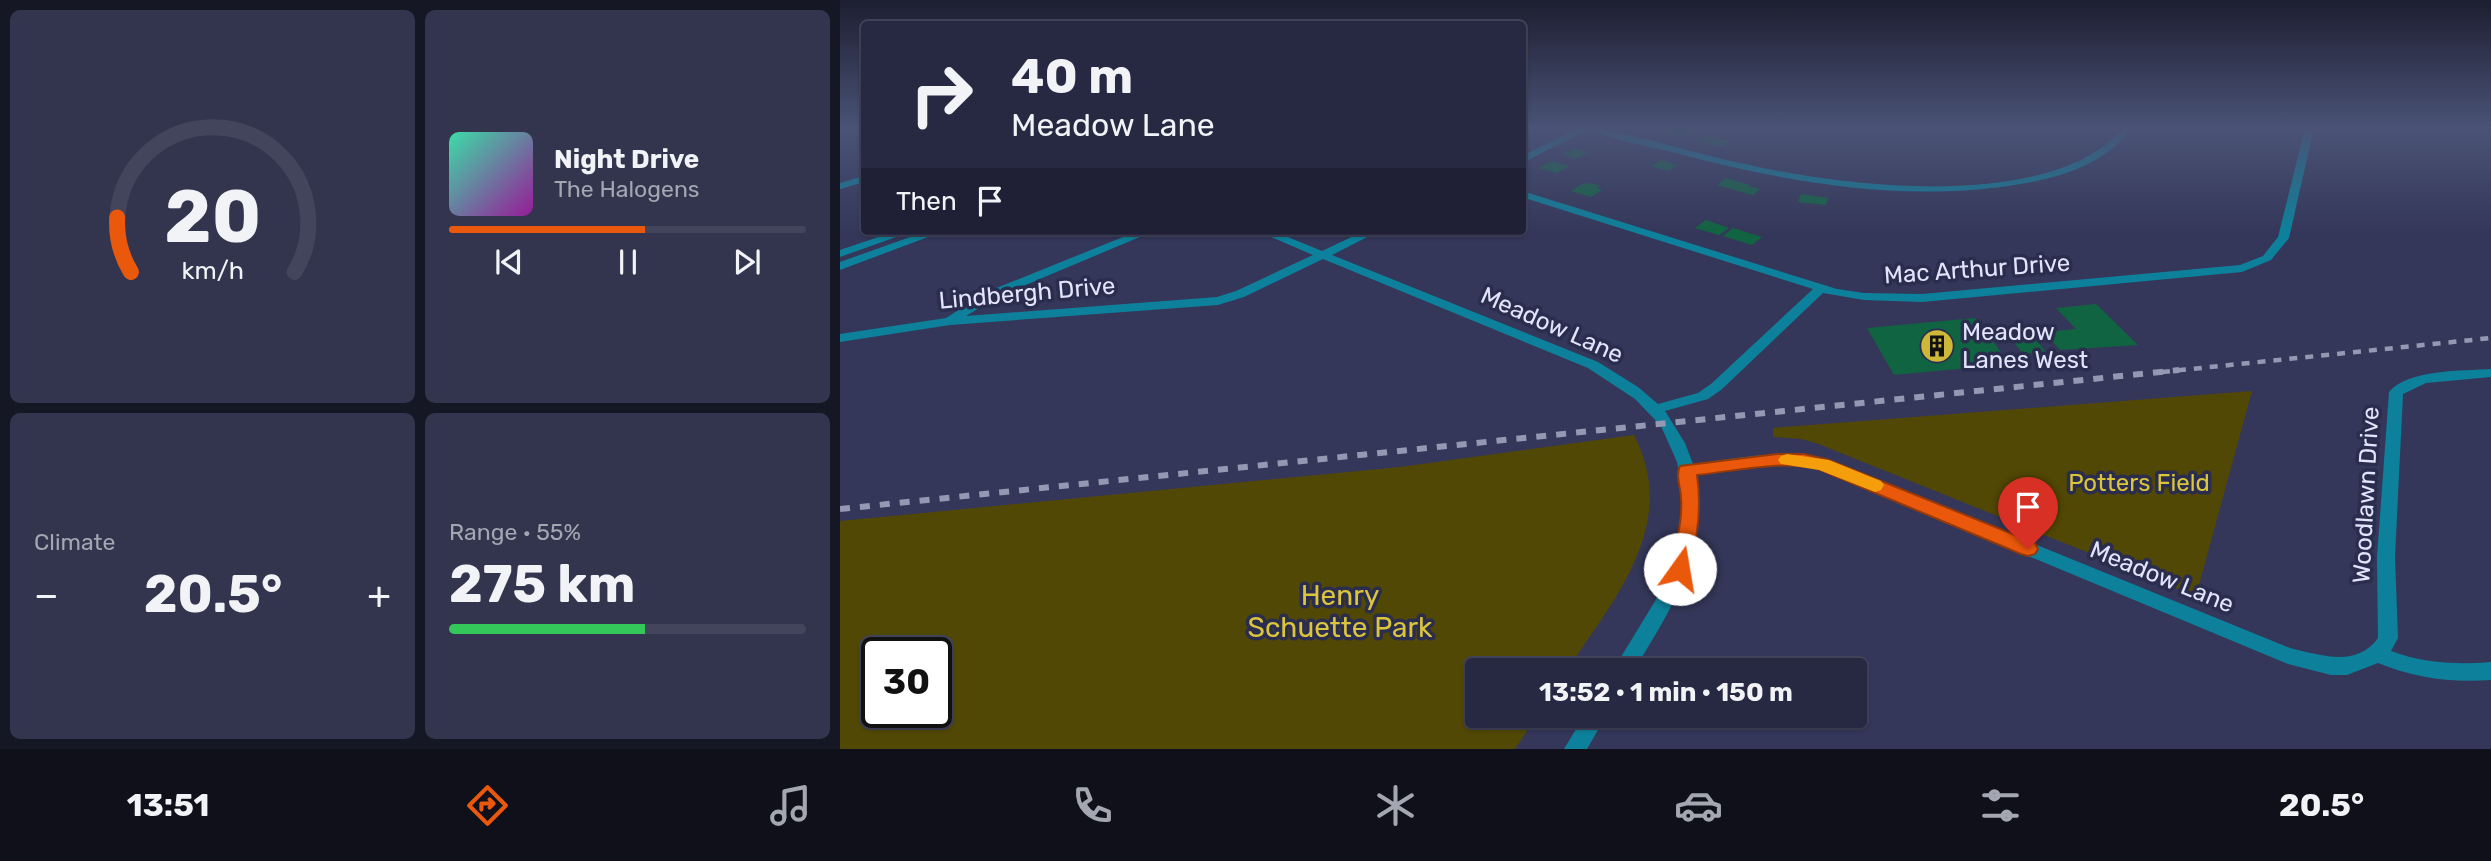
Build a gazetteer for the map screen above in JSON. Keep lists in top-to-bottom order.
{
  "streets": {
    "street": [
      "Mac Arthur Drive",
      "Lindbergh Drive",
      "Meadow Lane",
      "Woodlawn Drive"
    ]
  },
  "crossings": [
    ["Lindbergh Drive", "Meadow Lane"],
    ["Meadow Lane", "Woodlawn Drive"]
  ],
  "parks": ["Potters Field", "Henry Schuette Park"],
  "places": {
    "building": ["Meadow Lanes West"]
  },
  "page": {
    "turn": ["40 m", "Meadow Lane"],
    "song": ["Night Drive", "The Halogens"],
    "then": "Then",
    "tile": [
      "Climate",
      ["Range · 55%", "275 km"]
    ],
    "heat": ["−", "20.5°", "+"],
    "limit": "30",
    "trip": "13:52 · 1 min · 150 m",
    "tabs": ["13:51", "20.5°"],
    "gauge": ["20", "km/h"]
  }
}
